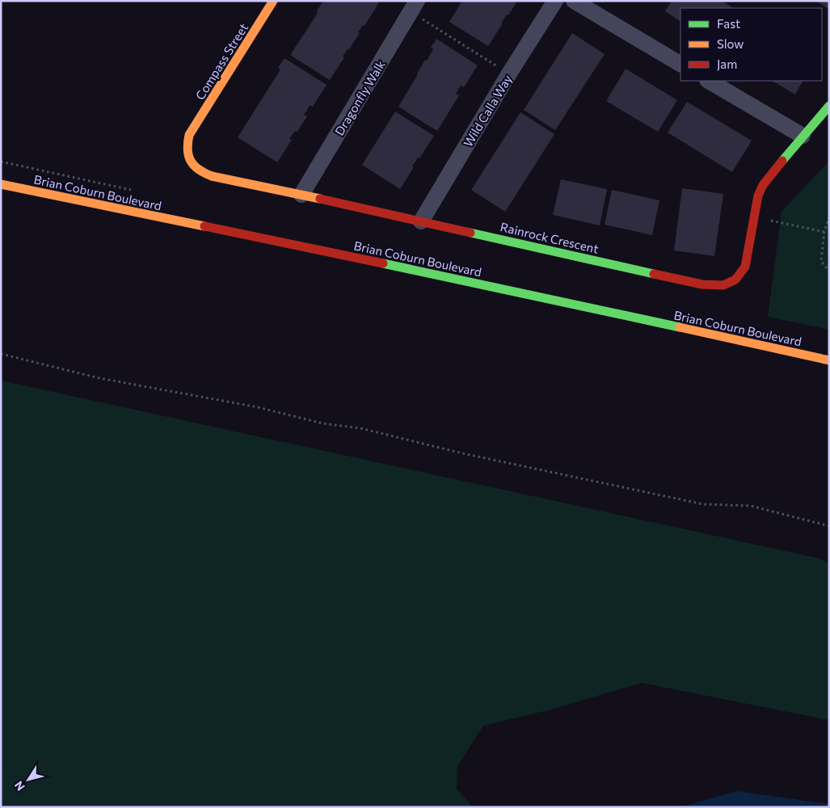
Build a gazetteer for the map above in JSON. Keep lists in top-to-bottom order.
{
  "streets": {
    "street": [
      "Compass Street",
      "Dragonfly Walk",
      "Wild Calla Way",
      "Brian Coburn Boulevard",
      "Rainrock Crescent"
    ]
  },
  "crossings": [
    ["Compass Street", "Rainrock Crescent"],
    ["Dragonfly Walk", "Rainrock Crescent"],
    ["Wild Calla Way", "Rainrock Crescent"]
  ],
  "legend": ["Fast", "Slow", "Jam"],
  "north": "bottom left"
}
